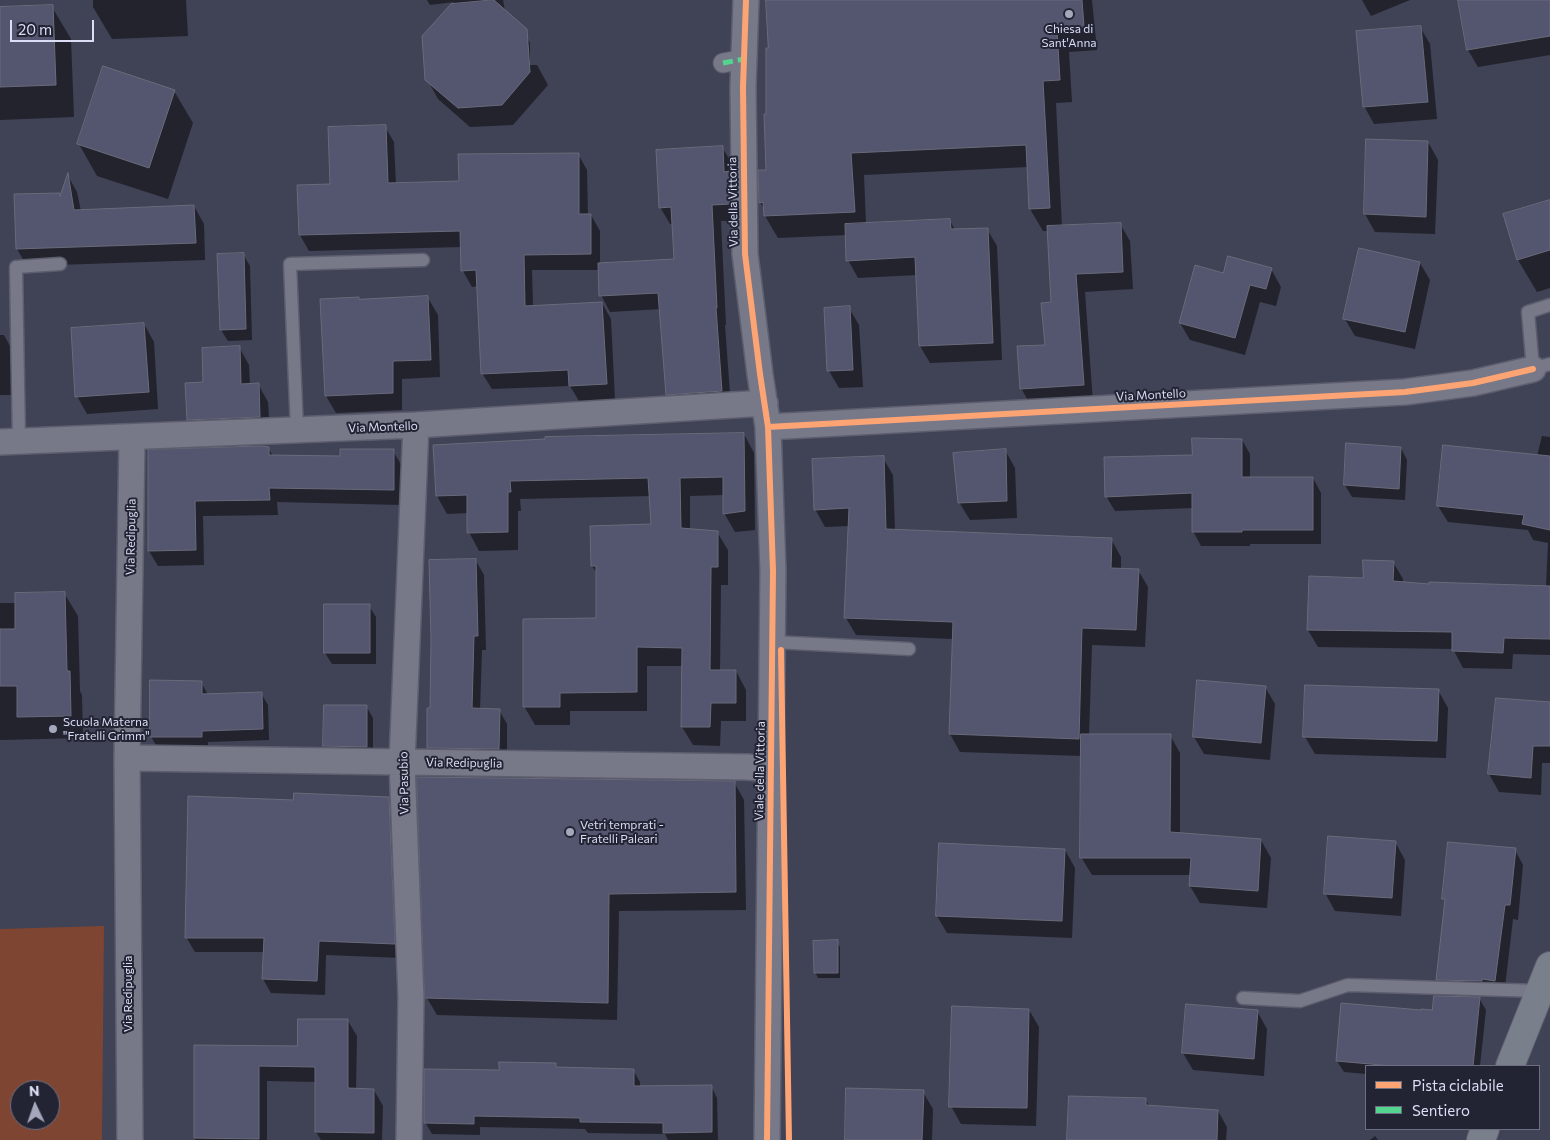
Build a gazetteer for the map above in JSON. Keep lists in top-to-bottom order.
{
  "streets": {
    "street": [
      "Via della Vittoria",
      "Via Montello",
      "Via Redipuglia",
      "Viale della Vittoria",
      "Via Pasubio"
    ]
  },
  "crossings": [
    ["Via della Vittoria", "Via Montello"],
    ["Via della Vittoria", "Viale della Vittoria"],
    ["Via Montello", "Via Redipuglia"],
    ["Via Montello", "Viale della Vittoria"],
    ["Via Montello", "Via Pasubio"],
    ["Via Redipuglia", "Viale della Vittoria"],
    ["Via Redipuglia", "Via Pasubio"]
  ],
  "places": ["Chiesa di Sant'Anna", "Scuola Materna \"Fratelli Grimm\"", "Vetri temprati - Fratelli Paleari"],
  "legend": ["Pista ciclabile", "Sentiero"],
  "scale_bar": "20 m",
  "north": "top"
}
